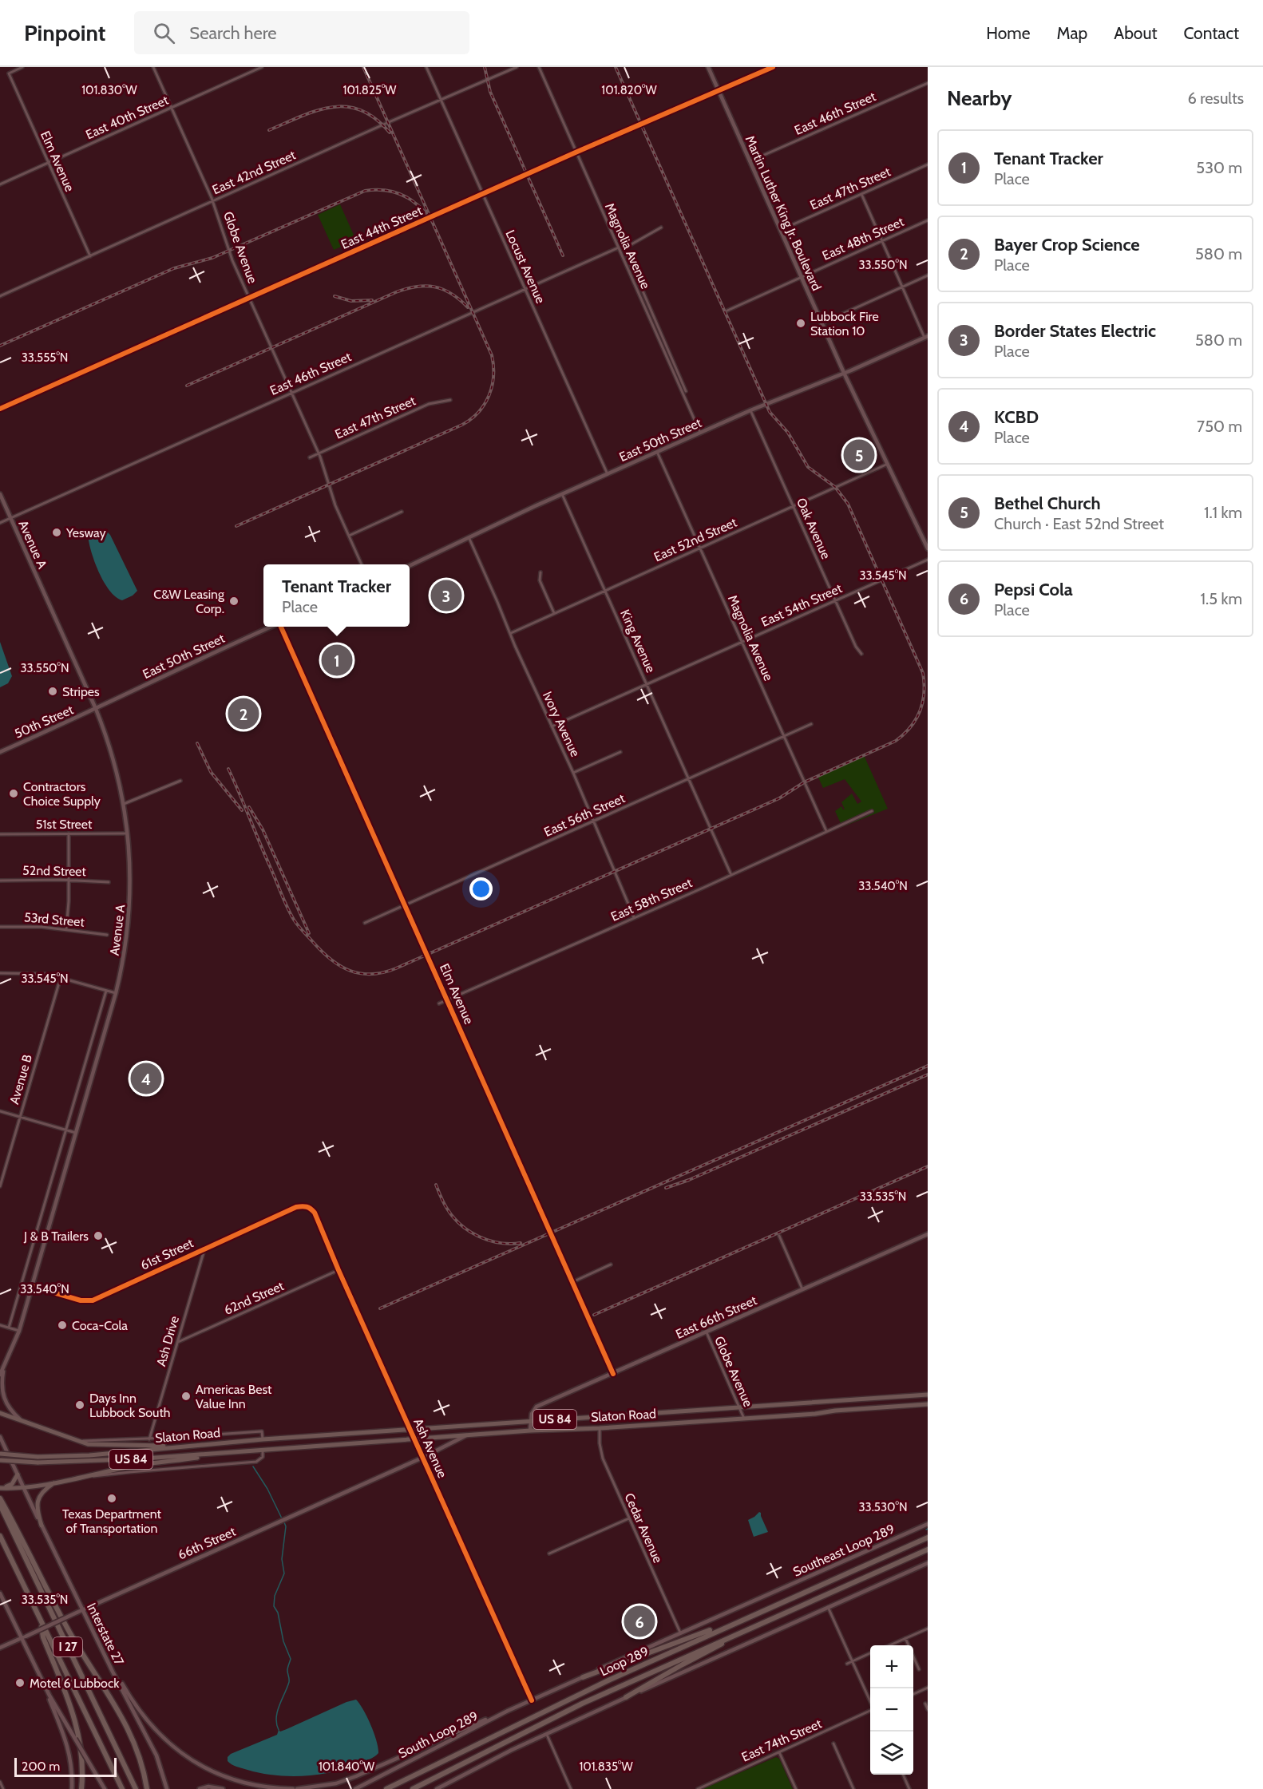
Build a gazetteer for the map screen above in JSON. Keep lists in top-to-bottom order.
{
  "streets": {
    "highway": [
      "Slaton Road",
      "US 84",
      "I 27",
      "Loop 289"
    ],
    "main road": [
      "Elm Avenue",
      "Martin Luther King Jr. Boulevard",
      "East 50th Street",
      "Avenue A",
      "50th Street",
      "East 66th Street",
      "66th Street",
      "Southeast Loop 289",
      "Interstate 27",
      "South Loop 289"
    ],
    "street": [
      "East 46th Street",
      "East 40th Street",
      "East 42nd Street",
      "East 47th Street",
      "East 44th Street",
      "East 48th Street",
      "Magnolia Avenue",
      "Globe Avenue",
      "Locust Avenue",
      "Oak Avenue",
      "East 52nd Street",
      "East 54th Street",
      "King Avenue",
      "Ivory Avenue",
      "East 56th Street",
      "51st Street",
      "52nd Street",
      "East 58th Street",
      "53rd Street",
      "Avenue B",
      "61st Street",
      "62nd Street",
      "Ash Drive",
      "Ash Avenue",
      "Cedar Avenue",
      "East 74th Street"
    ]
  },
  "crossings": [
    ["East 46th Street", "Martin Luther King Jr. Boulevard"],
    ["East 46th Street", "Magnolia Avenue"],
    ["East 46th Street", "Globe Avenue"],
    ["East 46th Street", "Locust Avenue"],
    ["East 46th Street", "Avenue A"],
    ["East 40th Street", "Elm Avenue"],
    ["East 40th Street", "Globe Avenue"],
    ["Elm Avenue", "East 42nd Street"],
    ["Elm Avenue", "East 56th Street"],
    ["Elm Avenue", "East 58th Street"],
    ["Elm Avenue", "East 66th Street"],
    ["East 42nd Street", "Globe Avenue"],
    ["East 42nd Street", "Locust Avenue"],
    ["East 47th Street", "Martin Luther King Jr. Boulevard"],
    ["East 47th Street", "Globe Avenue"],
    ["Martin Luther King Jr. Boulevard", "East 44th Street"],
    ["Martin Luther King Jr. Boulevard", "East 48th Street"],
    ["Martin Luther King Jr. Boulevard", "East 50th Street"],
    ["Martin Luther King Jr. Boulevard", "East 52nd Street"],
    ["East 44th Street", "Magnolia Avenue"],
    ["East 44th Street", "Globe Avenue"],
    ["East 44th Street", "Locust Avenue"],
    ["Magnolia Avenue", "East 50th Street"],
    ["Magnolia Avenue", "East 52nd Street"],
    ["Magnolia Avenue", "East 54th Street"],
    ["Magnolia Avenue", "East 56th Street"],
    ["Magnolia Avenue", "East 58th Street"],
    ["Globe Avenue", "East 66th Street"],
    ["Globe Avenue", "Slaton Road"],
    ["Locust Avenue", "East 50th Street"],
    ["East 50th Street", "Oak Avenue"],
    ["East 50th Street", "Avenue A"],
    ["East 50th Street", "King Avenue"],
    ["East 50th Street", "50th Street"],
    ["East 50th Street", "Ivory Avenue"],
    ["Oak Avenue", "East 52nd Street"],
    ["Oak Avenue", "East 54th Street"],
    ["East 52nd Street", "King Avenue"],
    ["East 52nd Street", "Ivory Avenue"],
    ["Avenue A", "50th Street"],
    ["Avenue A", "51st Street"],
    ["Avenue A", "61st Street"],
    ["East 54th Street", "King Avenue"],
    ["East 54th Street", "Ivory Avenue"],
    ["King Avenue", "East 56th Street"],
    ["King Avenue", "East 58th Street"],
    ["Ivory Avenue", "East 56th Street"],
    ["Ivory Avenue", "East 58th Street"],
    ["61st Street", "Ash Drive"],
    ["61st Street", "Ash Avenue"],
    ["62nd Street", "Ash Drive"],
    ["62nd Street", "Ash Avenue"],
    ["East 66th Street", "Slaton Road"],
    ["Ash Drive", "Slaton Road"],
    ["Slaton Road", "Ash Avenue"],
    ["Slaton Road", "Cedar Avenue"],
    ["Ash Avenue", "66th Street"],
    ["Ash Avenue", "Southeast Loop 289"],
    ["Ash Avenue", "South Loop 289"],
    ["Cedar Avenue", "Southeast Loop 289"],
    ["66th Street", "Interstate 27"],
    ["Southeast Loop 289", "South Loop 289"]
  ],
  "places": [
    "Lubbock Fire Station 10",
    "Yesway",
    "C&W Leasing Corp.",
    "Stripes",
    "Contractors Choice Supply",
    "J & B Trailers",
    "Coca-Cola",
    "Americas Best Value Inn",
    "Days Inn Lubbock South",
    "Texas Department of Transportation",
    "Motel 6 Lubbock"
  ],
  "scale_bar": "200 m",
  "page": {
    "header": "Pinpoint",
    "search": "Search here",
    "nav": [
      "Home",
      "Map",
      "About",
      "Contact"
    ],
    "heading": ["Nearby", "6 results"],
    "list": [
      {
        "mark": "1",
        "name": "Tenant Tracker",
        "note": "Place",
        "value": "530 m"
      },
      {
        "mark": "2",
        "name": "Bayer Crop Science",
        "note": "Place",
        "value": "580 m"
      },
      {
        "mark": "3",
        "name": "Border States Electric",
        "note": "Place",
        "value": "580 m"
      },
      {
        "mark": "4",
        "name": "KCBD",
        "note": "Place",
        "value": "750 m"
      },
      {
        "mark": "5",
        "name": "Bethel Church",
        "note": "Church · East 52nd Street",
        "value": "1.1 km"
      },
      {
        "mark": "6",
        "name": "Pepsi Cola",
        "note": "Place",
        "value": "1.5 km"
      }
    ],
    "pins": [
      "5",
      "3",
      "1",
      "2",
      "4",
      "6"
    ],
    "popup": ["Tenant Tracker", "Place"],
    "map_buttons": ["+", "−"],
    "scale": "200 m"
  },
  "coordinates": [
    "101.830°W",
    "101.825°W",
    "101.820°W",
    "33.550°N",
    "33.555°N",
    "33.545°N",
    "33.540°N",
    "33.535°N",
    "33.530°N",
    "101.840°W",
    "101.835°W"
  ]
}
